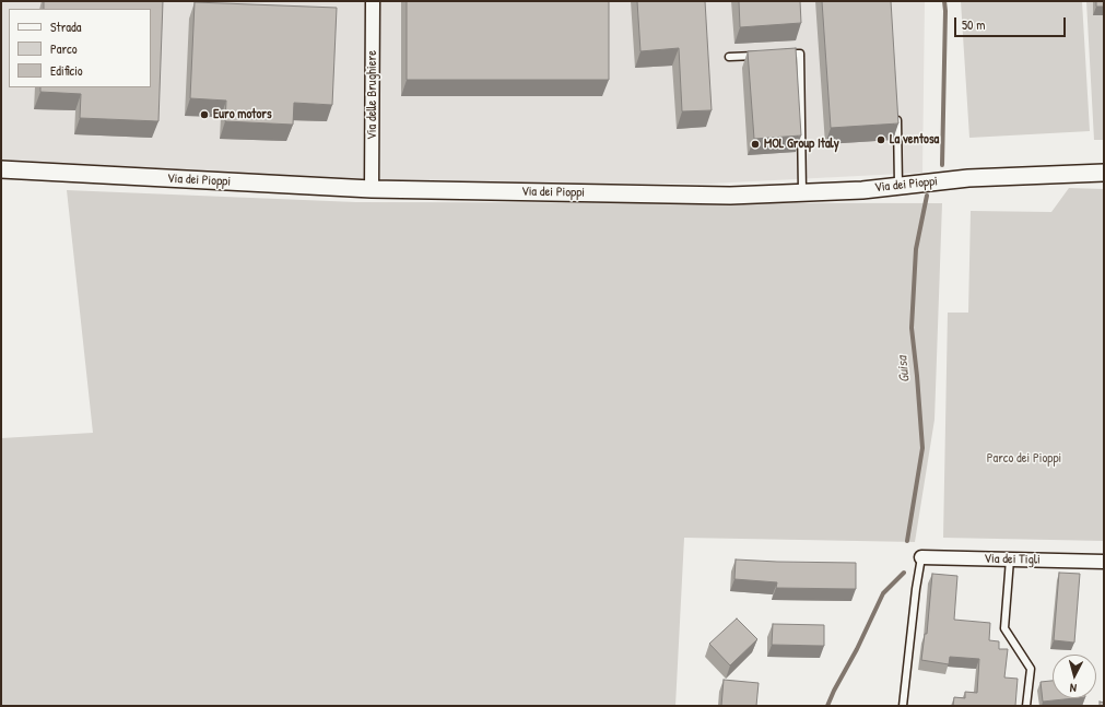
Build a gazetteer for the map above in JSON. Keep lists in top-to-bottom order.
{
  "streets": {
    "street": ["Via delle Brughiere", "Via dei Pioppi", "Via dei Tigli"]
  },
  "crossings": [
    ["Via delle Brughiere", "Via dei Pioppi"]
  ],
  "water": ["Guisa"],
  "parks": ["Parco dei Pioppi"],
  "places": ["Euro motors", "La ventosa", "MOL Group Italy"],
  "legend": ["Strada", "Parco", "Edificio"],
  "scale_bar": "50 m",
  "north": "bottom"
}
